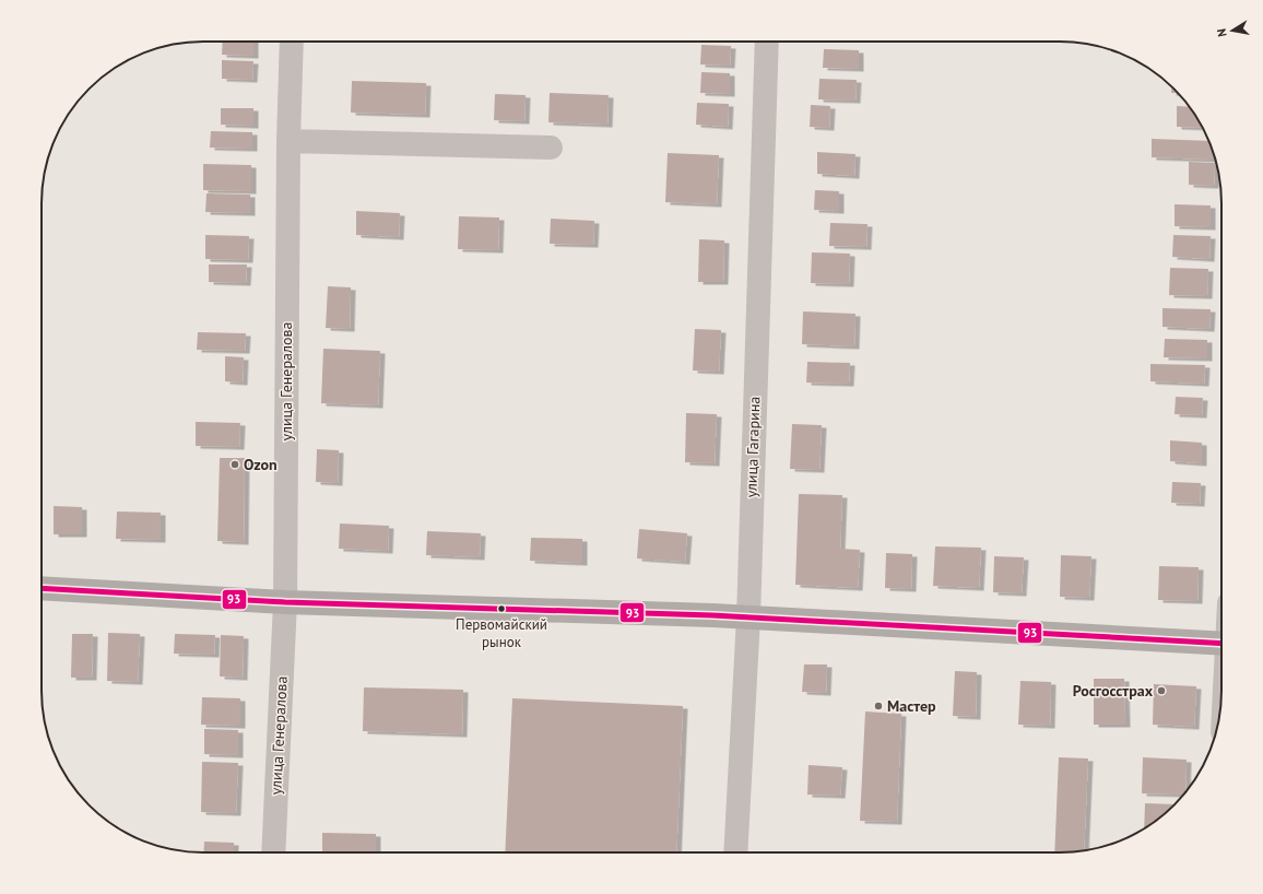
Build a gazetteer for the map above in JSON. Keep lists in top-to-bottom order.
{
  "streets": {
    "street": ["улица Генералова", "улица Гагарина"]
  },
  "places": [
    "Ozon",
    "Первомайский рынок",
    "Росгосстрах",
    "Мастер"
  ],
  "lines": ["transit line 93"],
  "north": "left"
}
